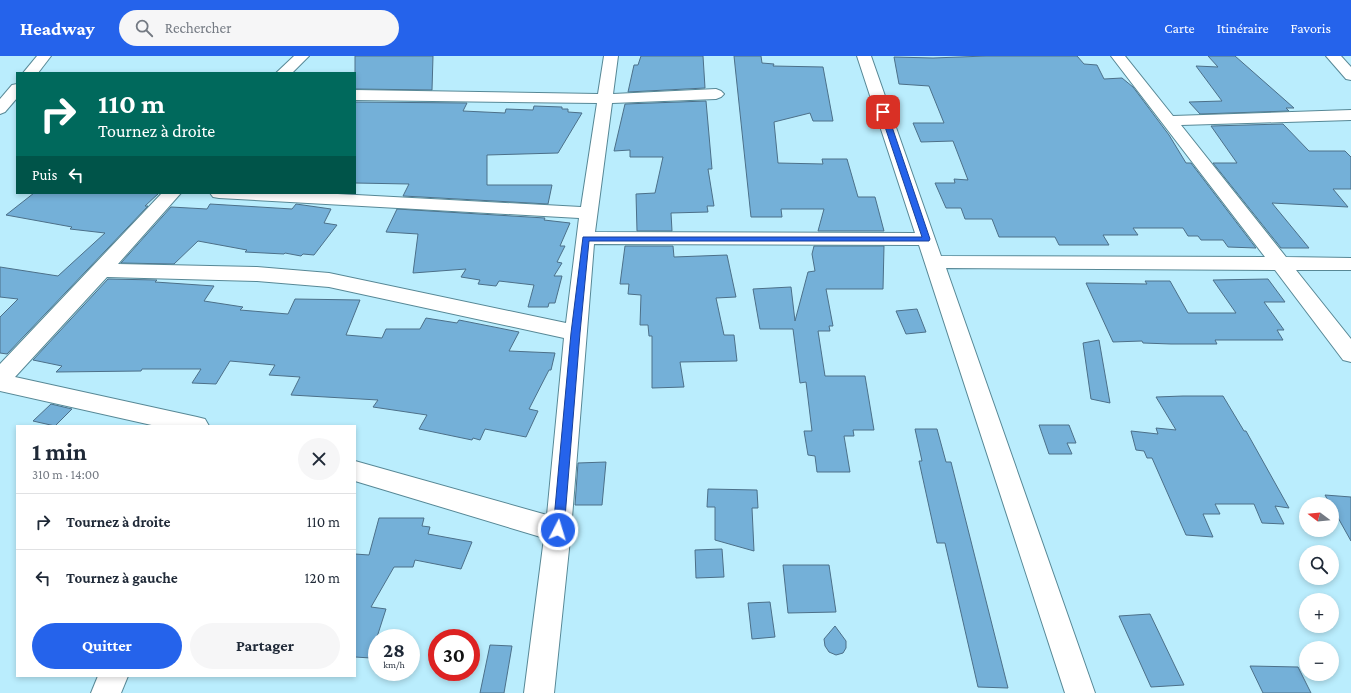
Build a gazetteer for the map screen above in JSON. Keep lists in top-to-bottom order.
{
  "north": "left",
  "page": {
    "header": "Headway",
    "search": "Rechercher",
    "nav": ["Carte", "Itinéraire", "Favoris"],
    "turn": ["110 m", "Tournez à droite"],
    "then": "Puis",
    "heading": ["1 min", "310 m · 14:00"],
    "list": [
      {
        "name": "Tournez à droite",
        "value": "110 m"
      },
      {
        "name": "Tournez à gauche",
        "value": "120 m"
      }
    ],
    "map_buttons": ["+", "−"],
    "buttons": ["Quitter", "Partager"],
    "speed": "28 km/h",
    "limit": "30"
  }
}
